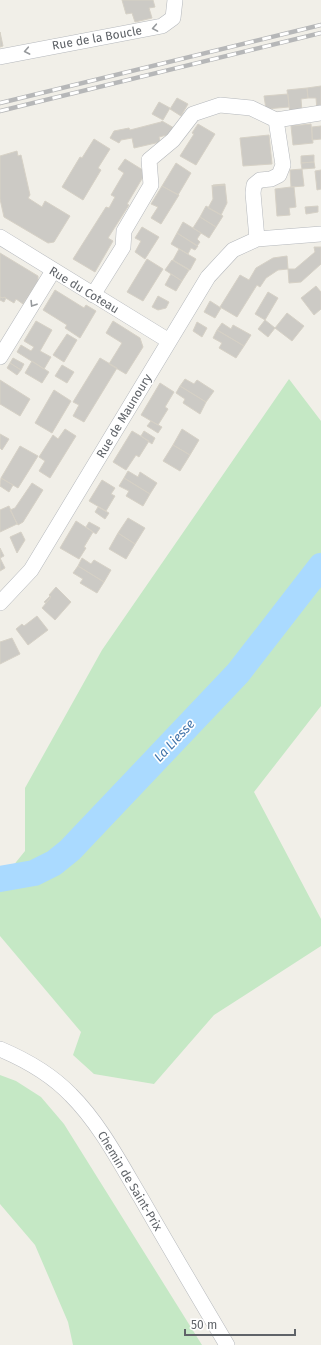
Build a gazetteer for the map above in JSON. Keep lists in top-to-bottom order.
{
  "streets": {
    "street": [
      "Rue de la Boucle",
      "Rue du Coteau",
      "Rue de Maunoury",
      "Chemin de Saint-Prix"
    ]
  },
  "crossings": [
    ["Rue du Coteau", "Rue de Maunoury"]
  ],
  "one_way": ["Rue de la Boucle"],
  "water": ["La Liesse"],
  "scale_bar": "50 m"
}
